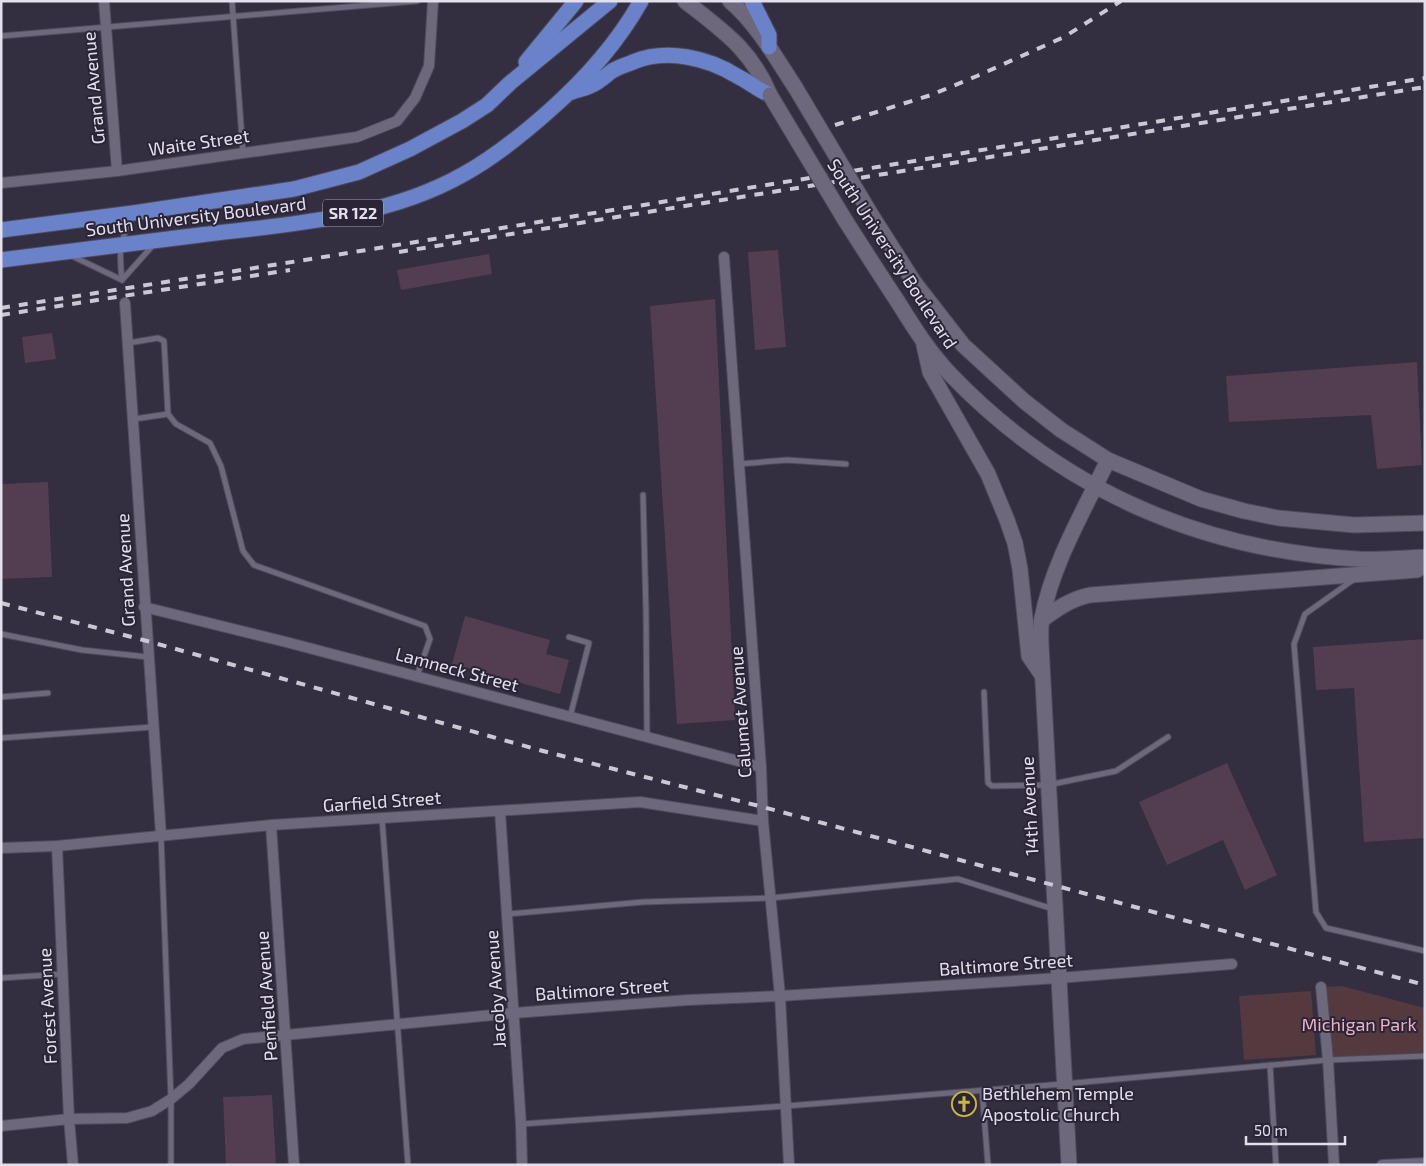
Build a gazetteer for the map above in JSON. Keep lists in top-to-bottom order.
{
  "streets": {
    "main road": ["SR 122", "South University Boulevard", "14th Avenue"],
    "street": [
      "Grand Avenue",
      "Waite Street",
      "Lamneck Street",
      "Calumet Avenue",
      "Garfield Street",
      "Baltimore Street",
      "Jacoby Avenue",
      "Penfield Avenue",
      "Forest Avenue"
    ]
  },
  "crossings": [
    ["Grand Avenue", "Waite Street"],
    ["Grand Avenue", "Lamneck Street"],
    ["Grand Avenue", "Garfield Street"],
    ["SR 122", "South University Boulevard"],
    ["South University Boulevard", "14th Avenue"],
    ["Lamneck Street", "Calumet Avenue"],
    ["Calumet Avenue", "Garfield Street"],
    ["Calumet Avenue", "Baltimore Street"],
    ["Garfield Street", "Jacoby Avenue"],
    ["Garfield Street", "Penfield Avenue"],
    ["Garfield Street", "Forest Avenue"],
    ["14th Avenue", "Baltimore Street"],
    ["Baltimore Street", "Jacoby Avenue"],
    ["Baltimore Street", "Penfield Avenue"],
    ["Baltimore Street", "Forest Avenue"]
  ],
  "parks": ["Michigan Park"],
  "places": {
    "church": ["Bethlehem Temple Apostolic Church"]
  },
  "scale_bar": "50 m"
}
